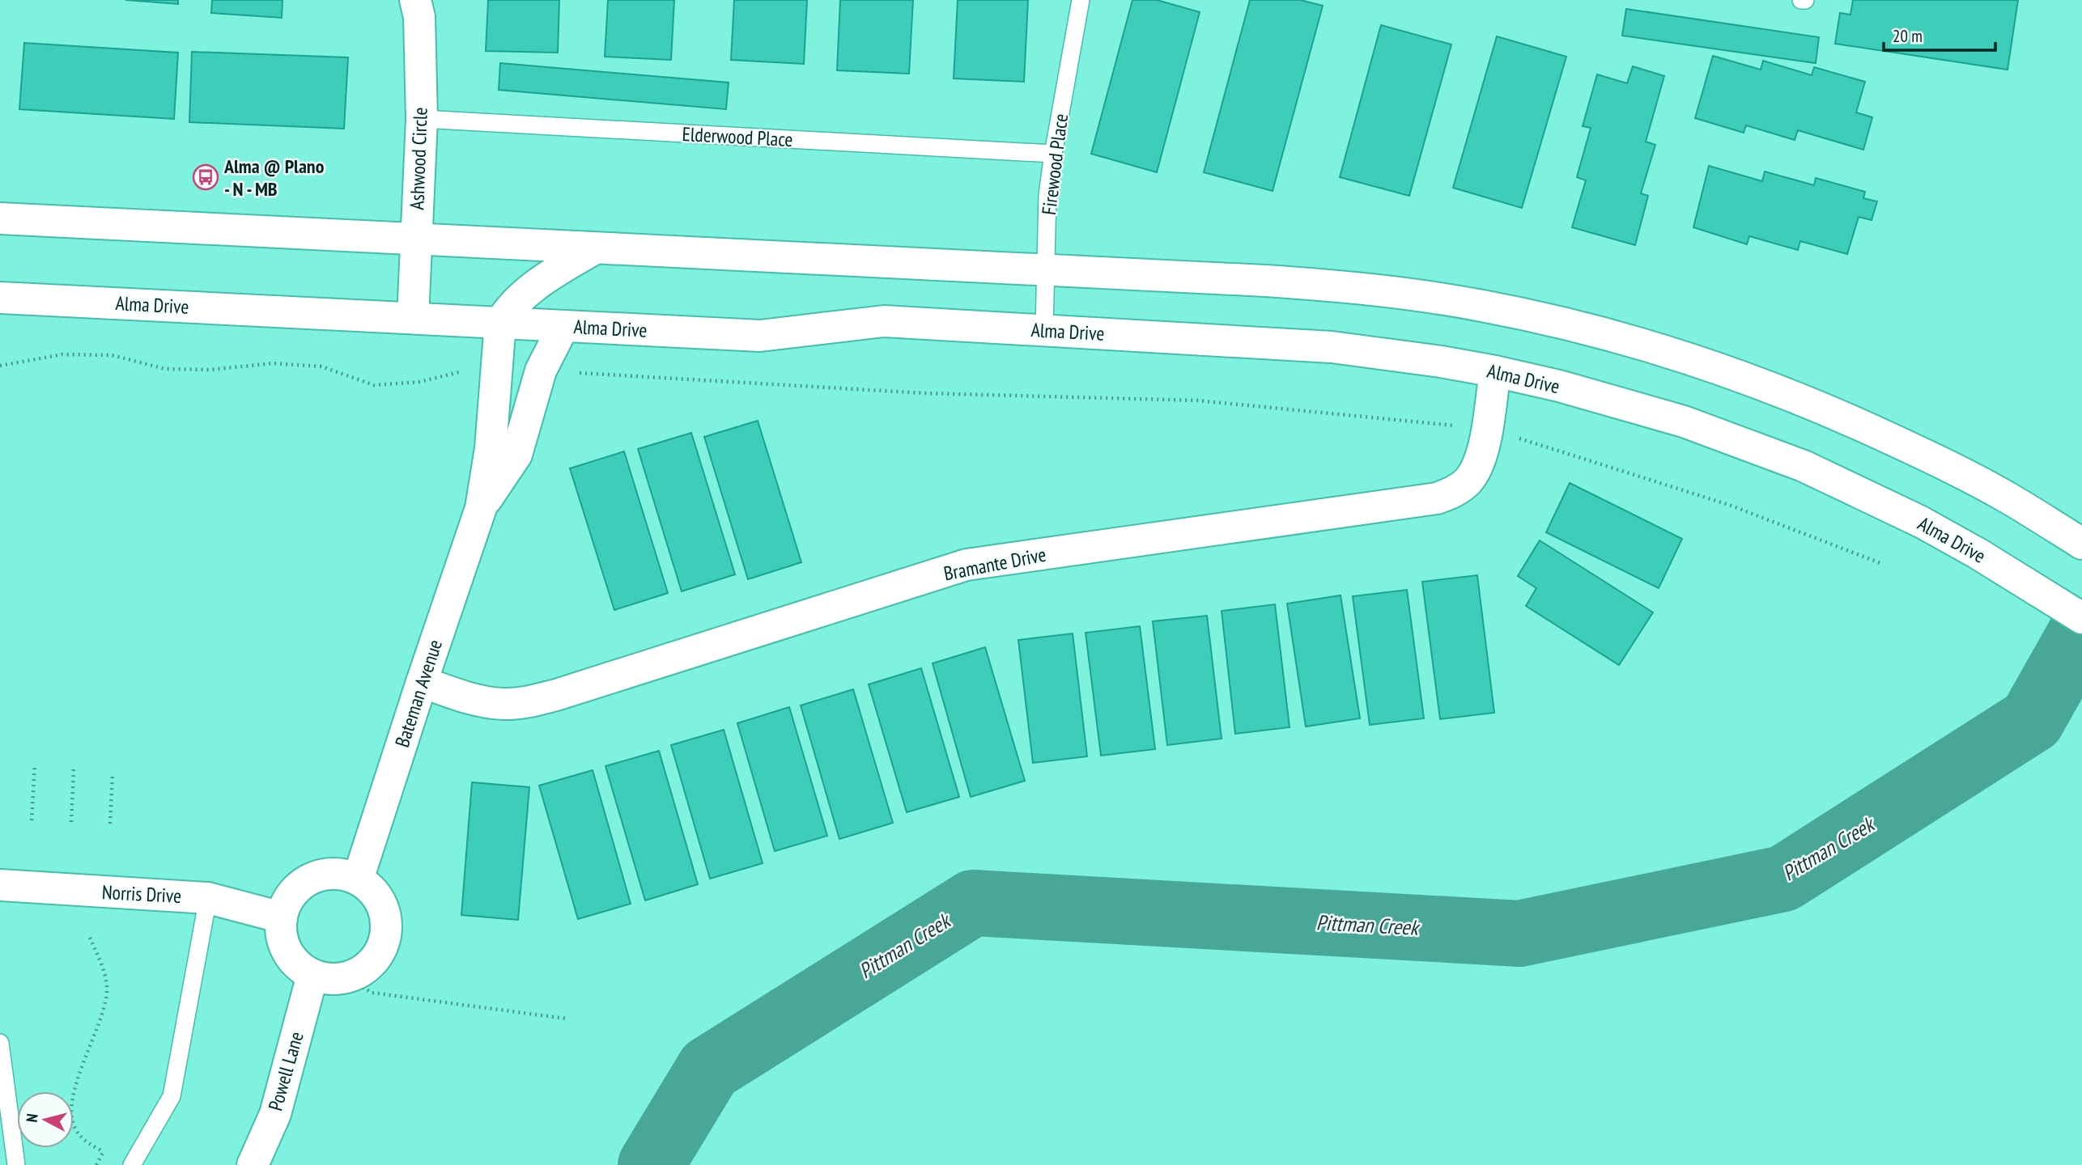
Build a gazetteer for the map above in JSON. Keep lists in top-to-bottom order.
{
  "streets": {
    "main road": [
      "Ashwood Circle",
      "Alma Drive",
      "Bramante Drive",
      "Bateman Avenue",
      "Norris Drive",
      "Powell Lane"
    ],
    "lane": ["Elderwood Place", "Firewood Place"]
  },
  "crossings": [
    ["Elderwood Place", "Ashwood Circle"],
    ["Elderwood Place", "Firewood Place"],
    ["Ashwood Circle", "Alma Drive"],
    ["Firewood Place", "Alma Drive"],
    ["Alma Drive", "Bramante Drive"],
    ["Alma Drive", "Bateman Avenue"],
    ["Bramante Drive", "Bateman Avenue"],
    ["Bateman Avenue", "Norris Drive"],
    ["Bateman Avenue", "Powell Lane"],
    ["Norris Drive", "Powell Lane"]
  ],
  "water": ["Pittman Creek"],
  "places": {
    "bus stop": ["Alma @ Plano - N - MB"]
  },
  "scale_bar": "20 m",
  "north": "left"
}
